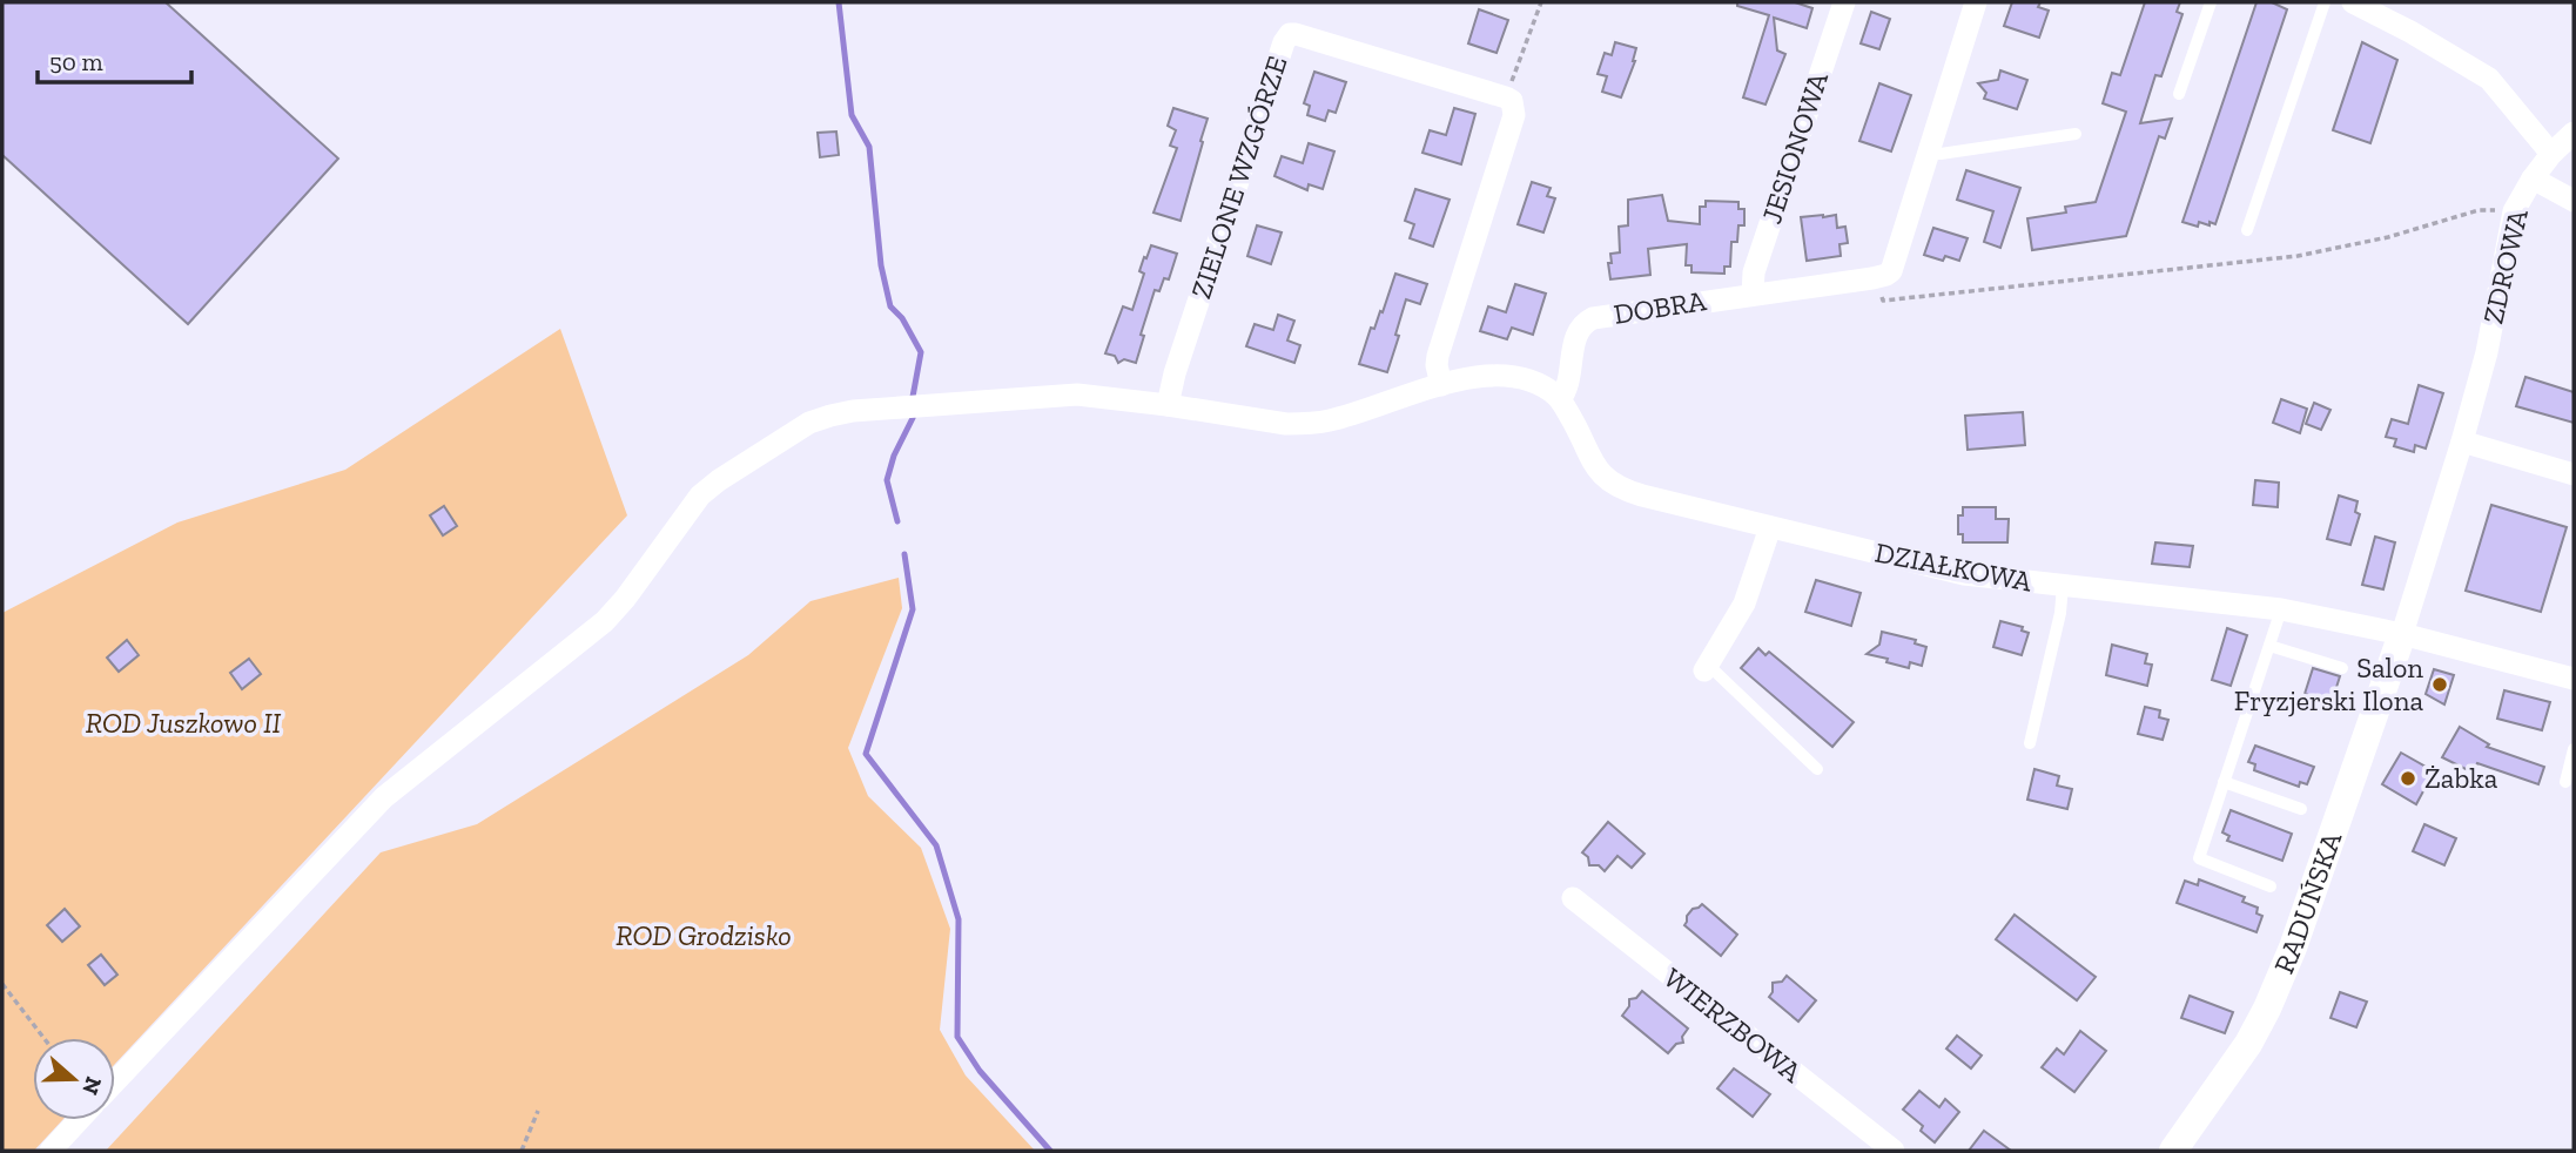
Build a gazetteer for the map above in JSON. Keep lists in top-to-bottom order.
{
  "streets": {
    "street": [
      "JESIONOWA",
      "ZIELONE WZGÓRZE",
      "ZDROWA",
      "DOBRA",
      "DZIAŁKOWA",
      "RADUŃSKA",
      "WIERZBOWA"
    ]
  },
  "crossings": [
    ["JESIONOWA", "DOBRA"],
    ["ZDROWA", "DZIAŁKOWA"],
    ["ZDROWA", "RADUŃSKA"],
    ["DOBRA", "DZIAŁKOWA"],
    ["DZIAŁKOWA", "RADUŃSKA"]
  ],
  "parks": ["ROD Juszkowo II", "ROD Grodzisko"],
  "places": ["Salon Fryzjerski Ilona", "Żabka"],
  "scale_bar": "50 m",
  "north": "right"
}
